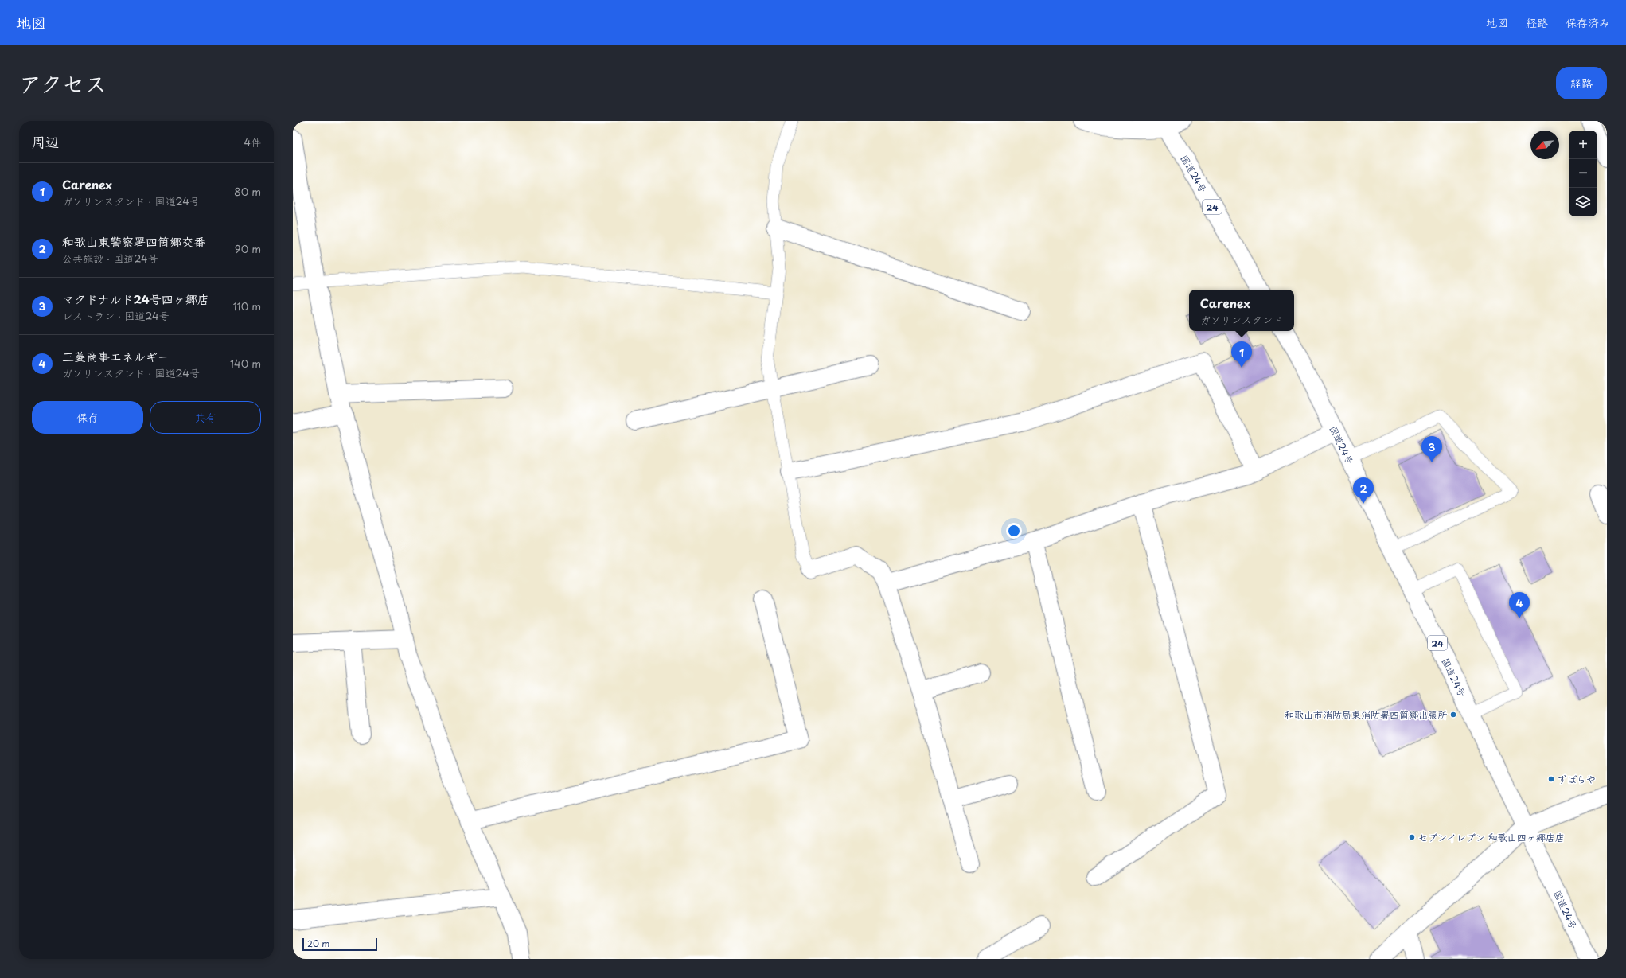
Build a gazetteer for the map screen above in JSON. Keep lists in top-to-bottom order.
{
  "streets": {
    "main road": ["国道24号", "24"]
  },
  "places": ["和歌山市消防局東消防署四箇郷出張所", "ずぼらや", "セブンイレブン 和歌山四ヶ郷店店"],
  "scale_bar": "20 m",
  "north": "bottom left",
  "page": {
    "header": "地図",
    "nav": ["地図", "経路", "保存済み"],
    "title": "アクセス",
    "buttons": [
      "経路",
      ["保存", "共有"]
    ],
    "heading": ["周辺", "4件"],
    "map_buttons": ["+", "−"],
    "list": [
      {
        "mark": "1",
        "name": "Carenex",
        "note": "ガソリンスタンド · 国道24号",
        "value": "80 m"
      },
      {
        "mark": "2",
        "name": "和歌山東警察署四箇郷交番",
        "note": "公共施設 · 国道24号",
        "value": "90 m"
      },
      {
        "mark": "3",
        "name": "マクドナルド24号四ヶ郷店",
        "note": "レストラン · 国道24号",
        "value": "110 m"
      },
      {
        "mark": "4",
        "name": "三菱商事エネルギー",
        "note": "ガソリンスタンド · 国道24号",
        "value": "140 m"
      }
    ],
    "popup": ["Carenex", "ガソリンスタンド"],
    "pins": [
      "1",
      "3",
      "2",
      "4"
    ],
    "scale": "20 m"
  }
}
